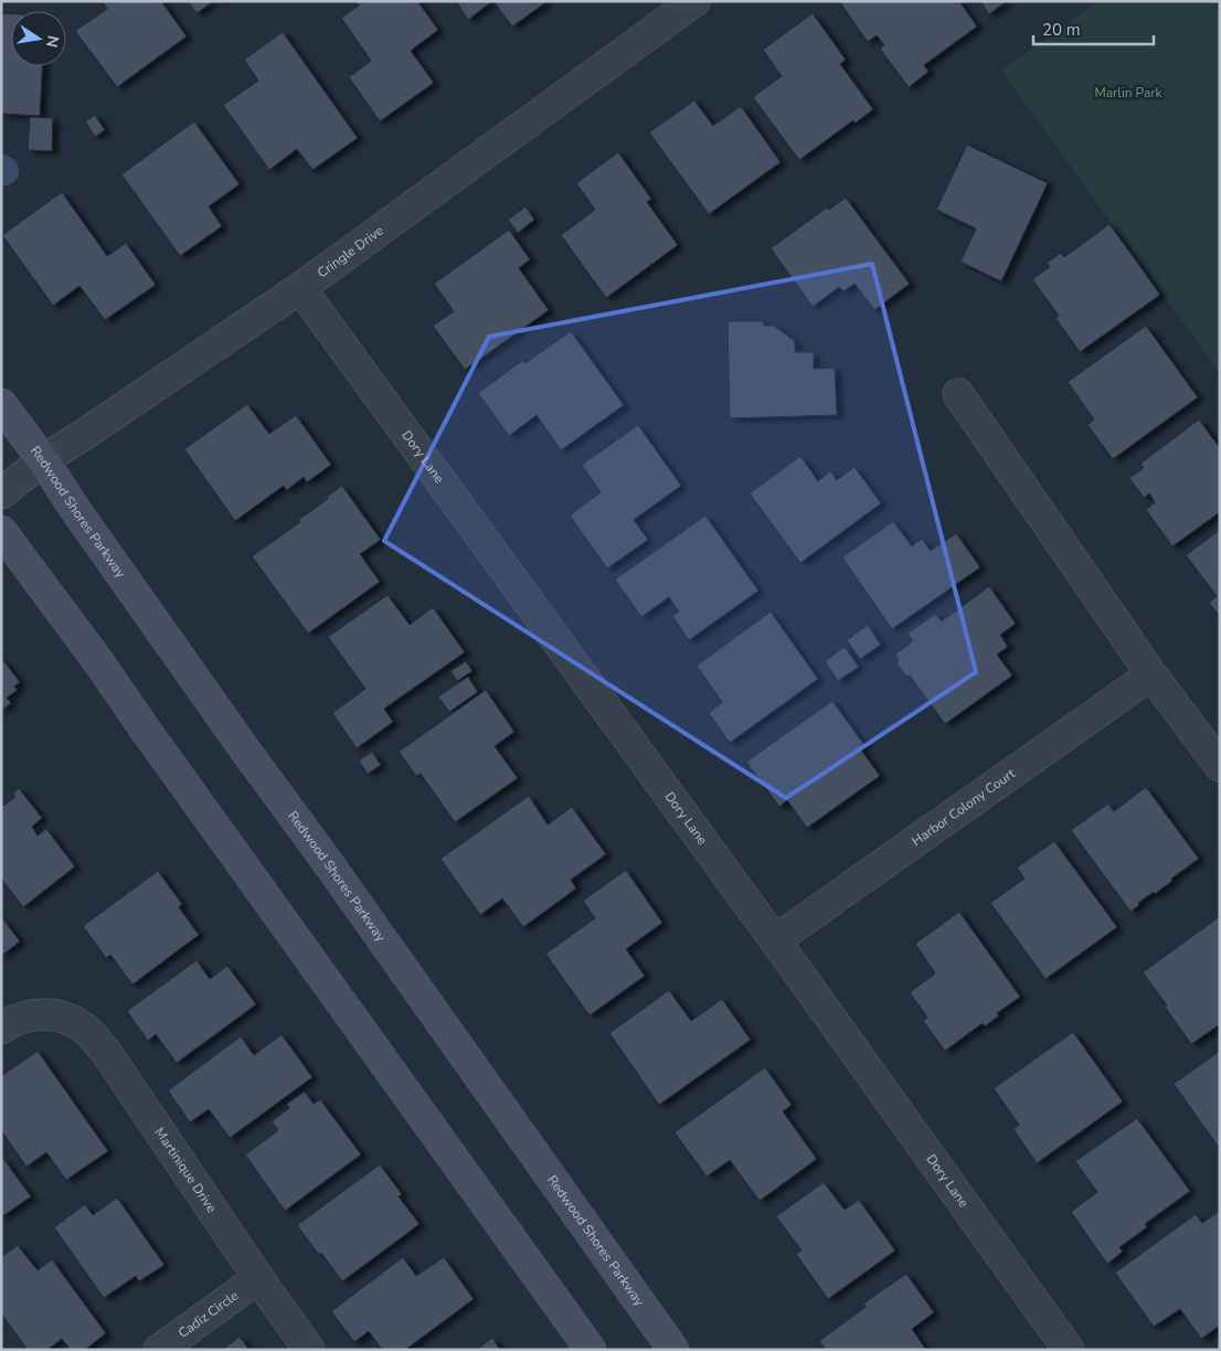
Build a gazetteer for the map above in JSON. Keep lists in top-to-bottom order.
{
  "streets": {
    "main road": ["Redwood Shores Parkway"],
    "street": [
      "Cringle Drive",
      "Dory Lane",
      "Harbor Colony Court",
      "Martinique Drive",
      "Cadiz Circle"
    ]
  },
  "crossings": [
    ["Cringle Drive", "Dory Lane"],
    ["Cringle Drive", "Redwood Shores Parkway"],
    ["Dory Lane", "Harbor Colony Court"],
    ["Martinique Drive", "Cadiz Circle"]
  ],
  "parks": ["Marlin Park"],
  "scale_bar": "20 m",
  "north": "right"
}
